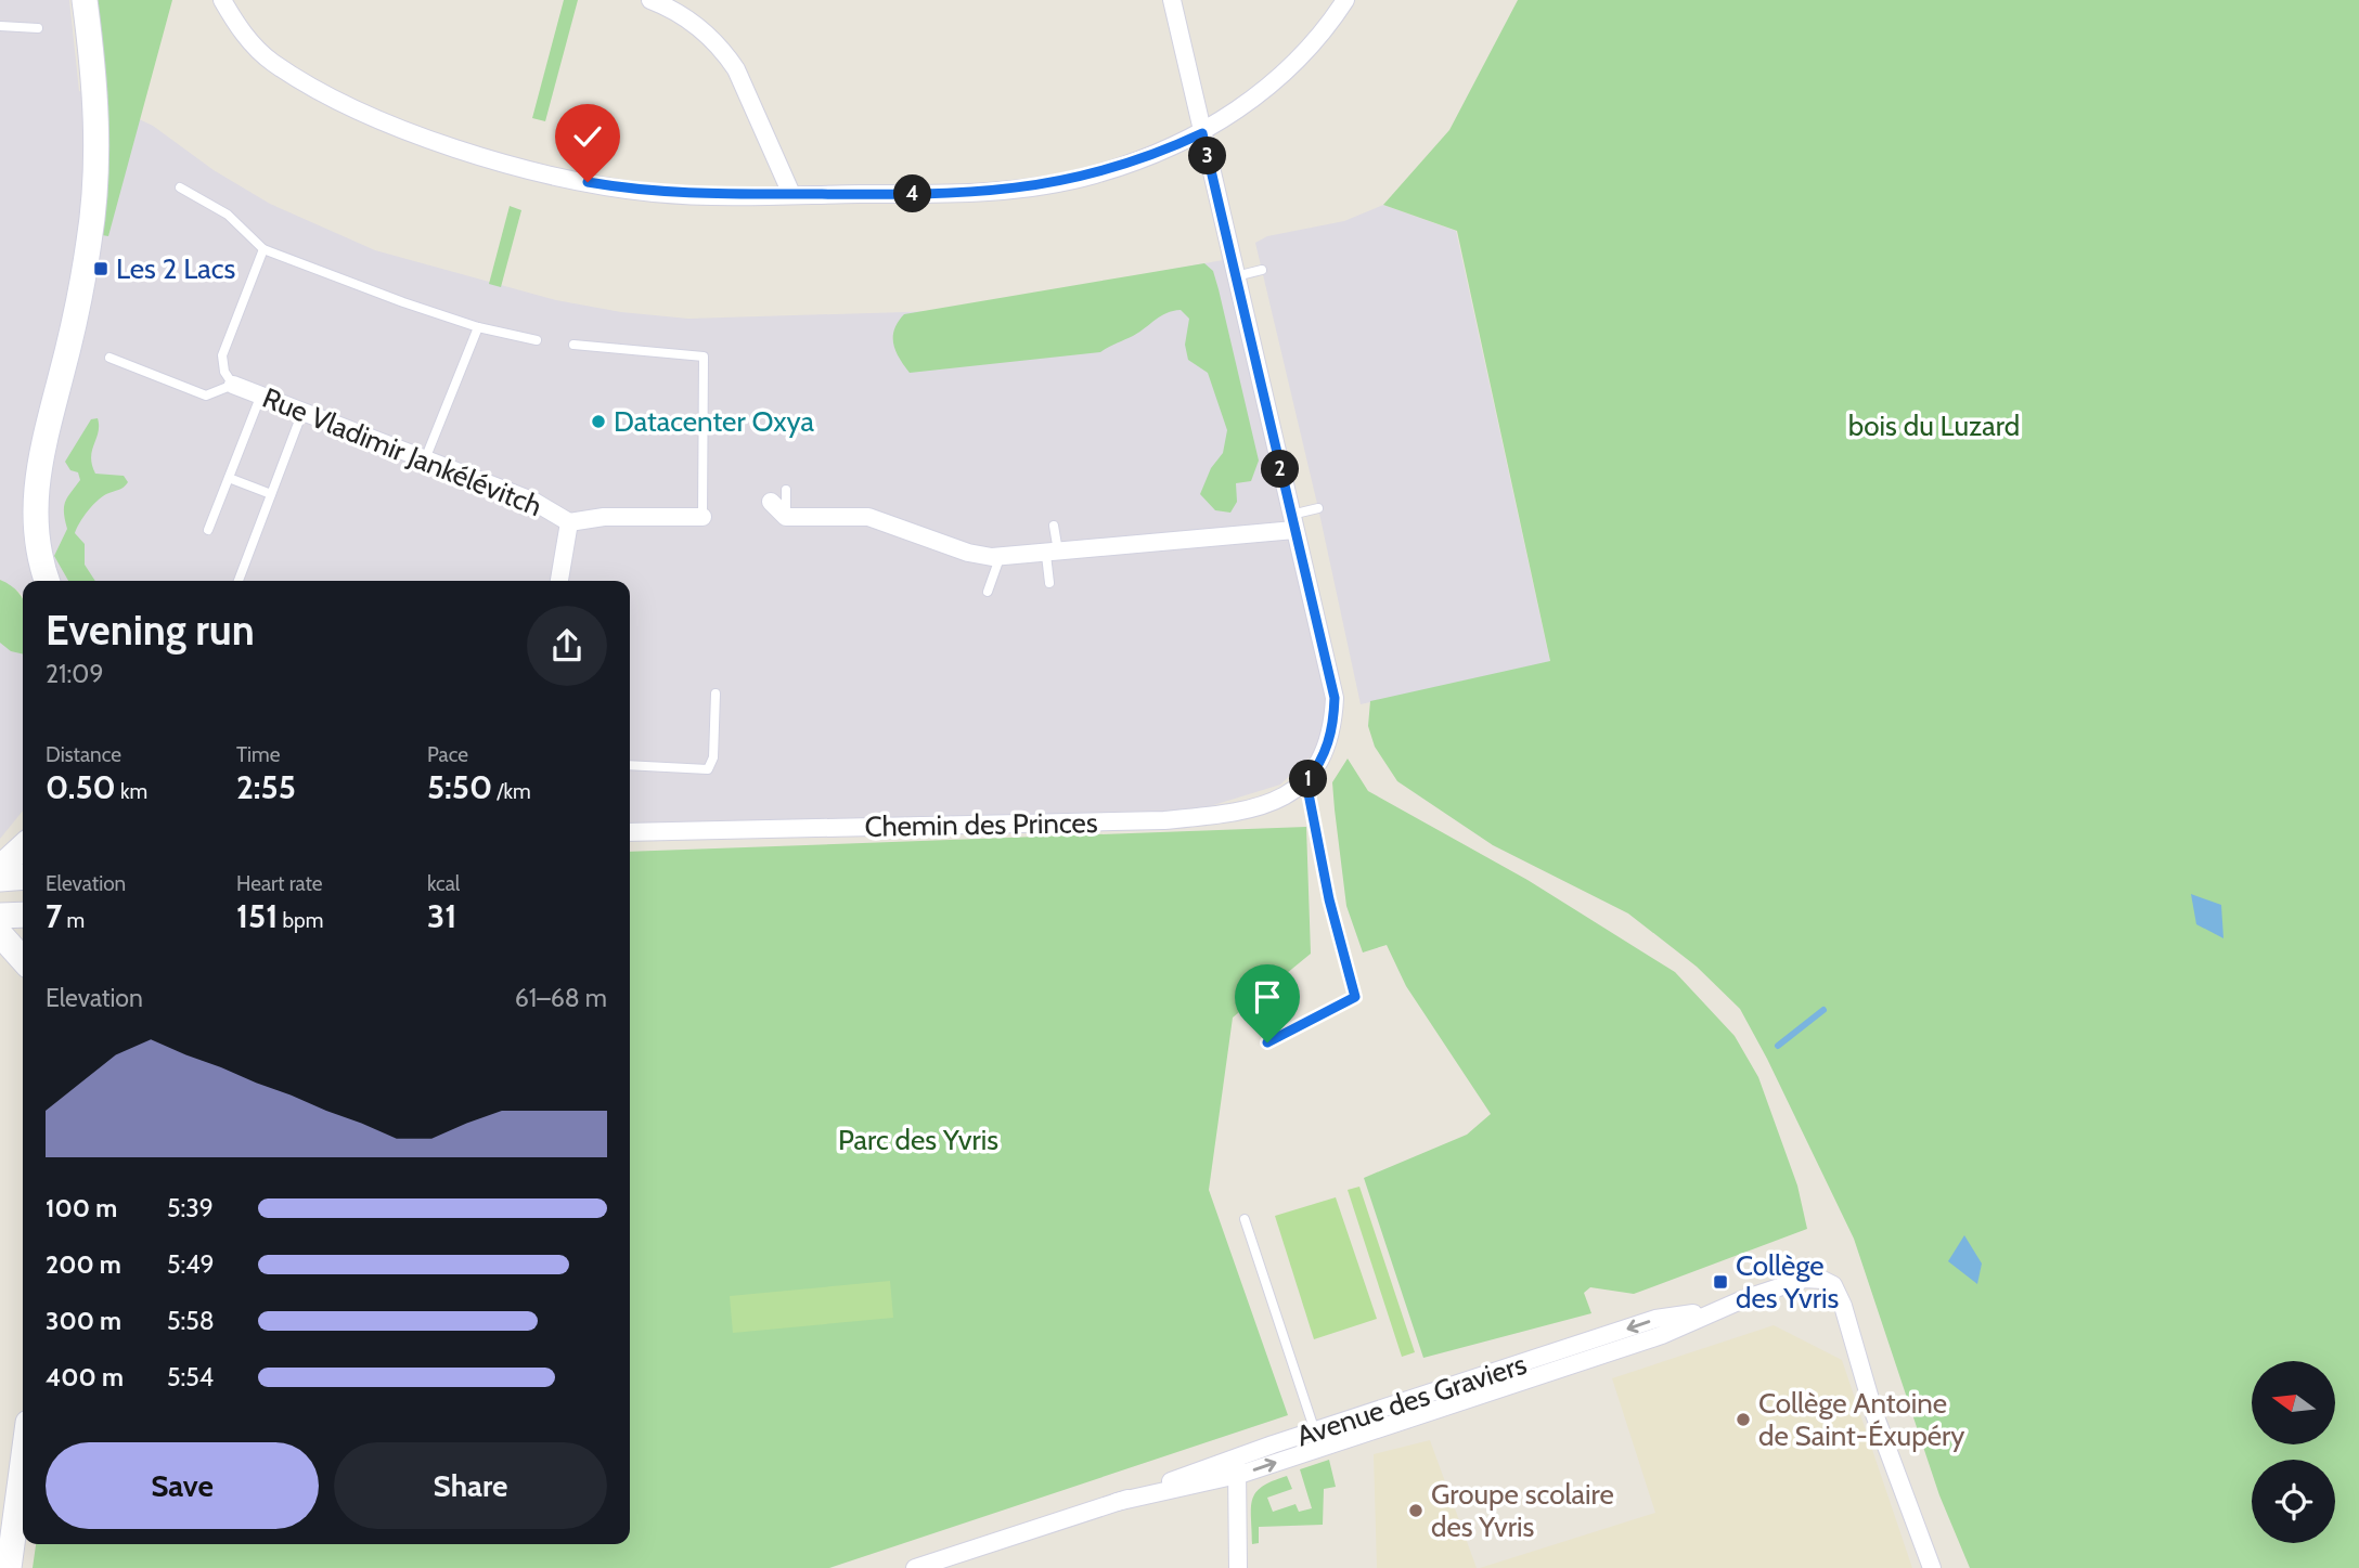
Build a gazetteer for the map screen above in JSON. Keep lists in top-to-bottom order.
{
  "streets": {
    "street": ["Rue Vladimir Jankélévitch", "Chemin des Princes", "Avenue des Graviers"]
  },
  "parks": ["bois du Luzard", "Parc des Yvris"],
  "places": {
    "transit": ["Les 2 Lacs", "Collège des Yvris"],
    "other": ["Datacenter Oxya", "Collège Antoine de Saint-Éxupéry", "Groupe scolaire des Yvris"]
  },
  "north": "left",
  "page": {
    "pins": [
      "3",
      "4",
      "2",
      "1"
    ],
    "heading": ["Evening run", "21:09"],
    "stats": [
      ["Distance", "0.50 km"],
      ["Time", "2:55"],
      ["Pace", "5:50 /km"],
      ["Elevation", "7 m"],
      ["Heart rate", "151 bpm"],
      ["kcal", "31"]
    ],
    "chart": ["Elevation", "61–68 m"],
    "list": [
      {
        "name": "100 m",
        "note": "5:39"
      },
      {
        "name": "200 m",
        "note": "5:49"
      },
      {
        "name": "300 m",
        "note": "5:58"
      },
      {
        "name": "400 m",
        "note": "5:54"
      }
    ],
    "buttons": ["Save", "Share"]
  }
}
